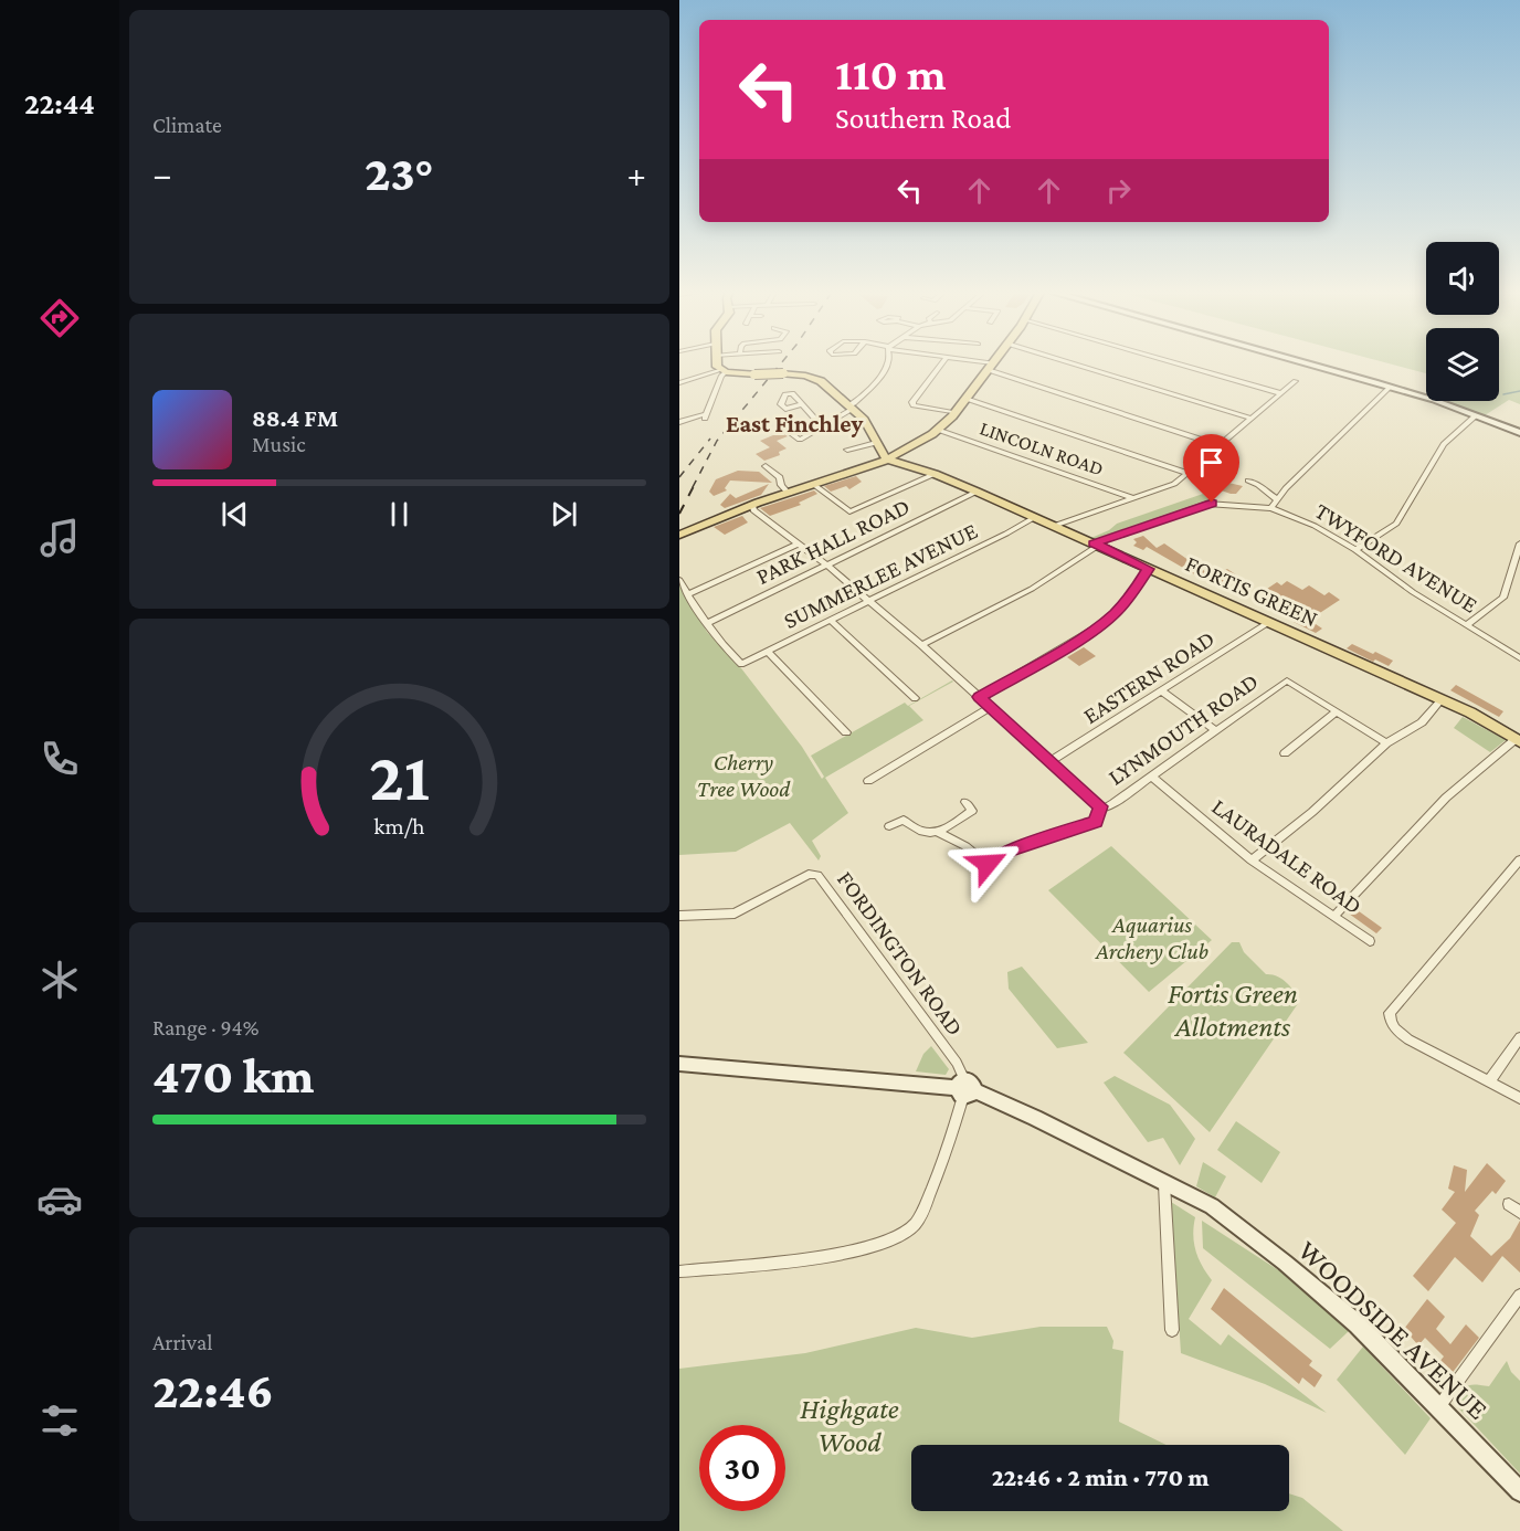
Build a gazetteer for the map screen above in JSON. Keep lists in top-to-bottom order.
{
  "streets": {
    "main road": ["FORTIS GREEN"],
    "street": [
      "LINCOLN ROAD",
      "PARK HALL ROAD",
      "TWYFORD AVENUE",
      "SUMMERLEE AVENUE",
      "EASTERN ROAD",
      "LYNMOUTH ROAD",
      "LAURADALE ROAD",
      "FORDINGTON ROAD",
      "WOODSIDE AVENUE"
    ]
  },
  "crossings": [
    ["PARK HALL ROAD", "SUMMERLEE AVENUE"],
    ["PARK HALL ROAD", "FORTIS GREEN"],
    ["TWYFORD AVENUE", "FORTIS GREEN"],
    ["SUMMERLEE AVENUE", "FORTIS GREEN"],
    ["FORTIS GREEN", "EASTERN ROAD"],
    ["LYNMOUTH ROAD", "LAURADALE ROAD"],
    ["FORDINGTON ROAD", "WOODSIDE AVENUE"]
  ],
  "districts": ["East Finchley"],
  "parks": [
    "Cherry Tree Wood",
    "Aquarius Archery Club",
    "Fortis Green Allotments",
    "Highgate Wood"
  ],
  "page": {
    "tabs": "22:44",
    "tile": [
      "Climate",
      ["Range · 94%", "470 km"],
      ["Arrival", "22:46"]
    ],
    "turn": ["110 m", "Southern Road"],
    "heat": ["−", "23°", "+"],
    "song": ["88.4 FM", "Music"],
    "limit": "30",
    "trip": "22:46 · 2 min · 770 m",
    "gauge": ["21", "km/h"]
  }
}
